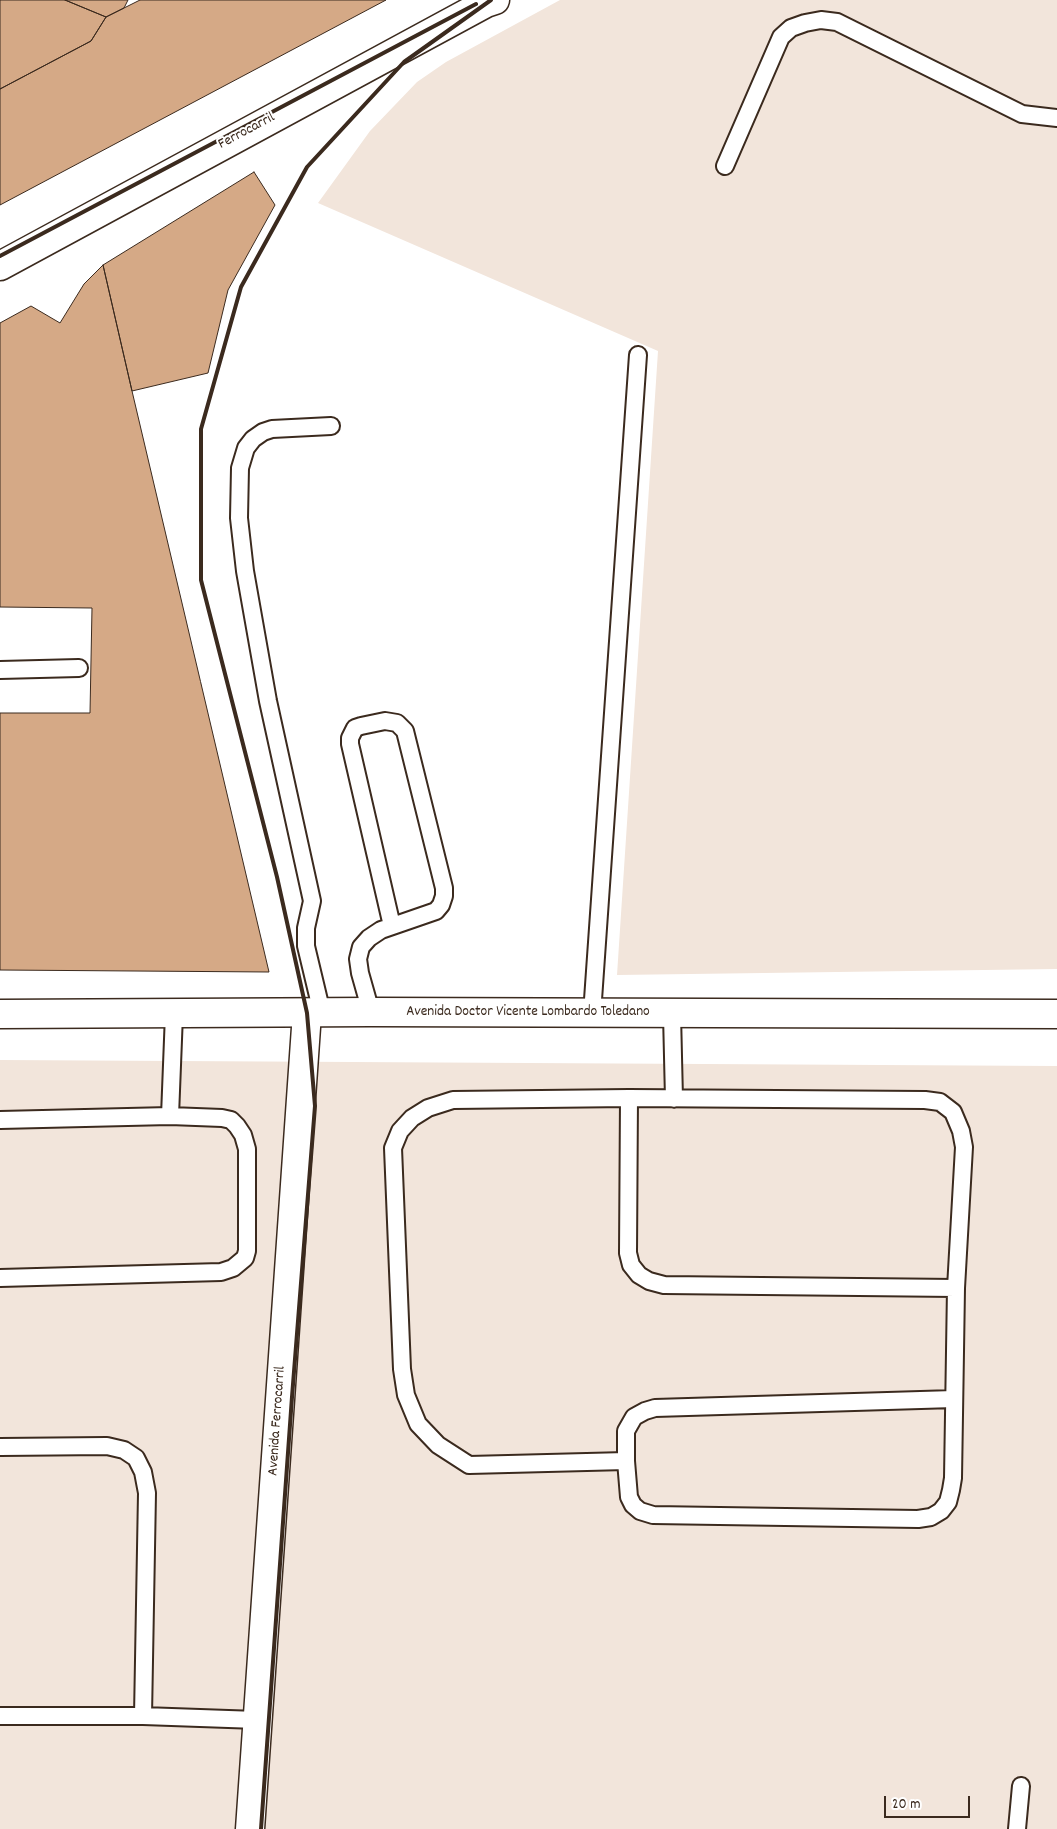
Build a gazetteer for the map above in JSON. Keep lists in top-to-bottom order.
{
  "streets": {
    "street": ["Ferrocarril", "Avenida Doctor Vicente Lombardo Toledano", "Avenida Ferrocarril"]
  },
  "crossings": [
    ["Avenida Doctor Vicente Lombardo Toledano", "Avenida Ferrocarril"]
  ],
  "scale_bar": "20 m"
}
